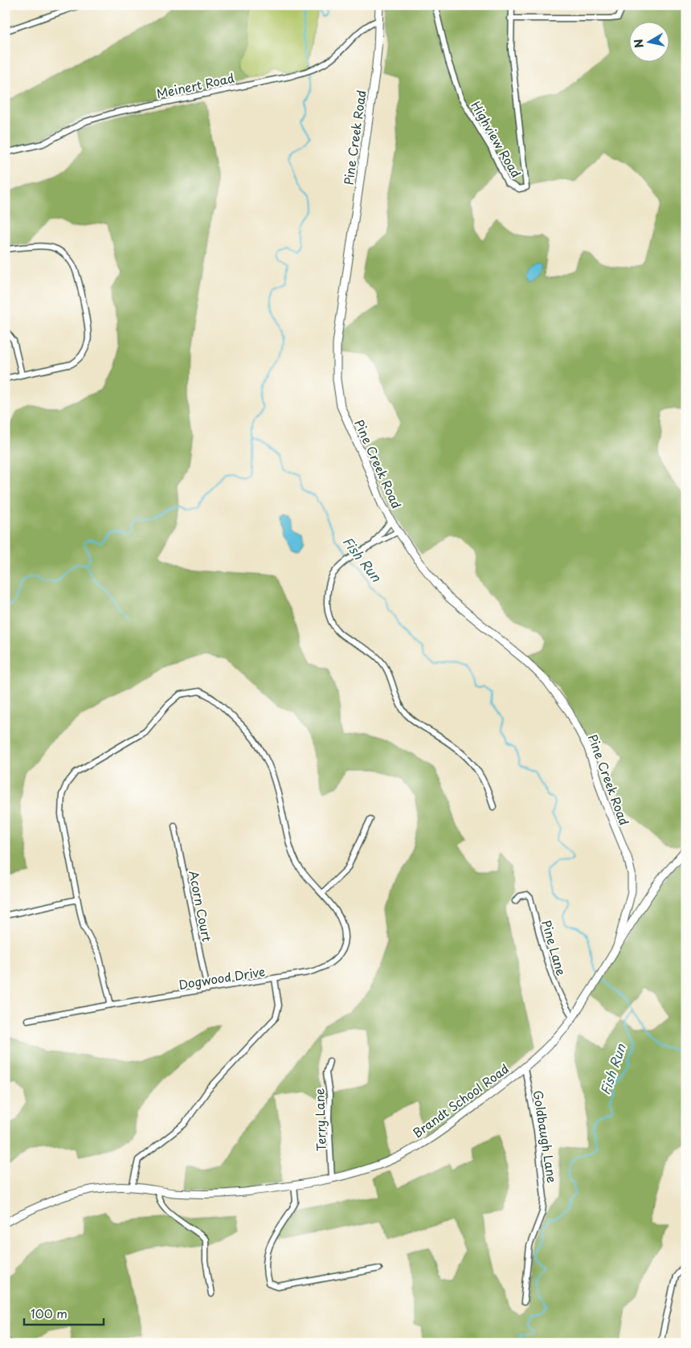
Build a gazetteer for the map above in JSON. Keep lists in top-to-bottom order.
{
  "streets": {
    "street": [
      "Meinert Road",
      "Pine Creek Road",
      "Highview Road",
      "Acorn Court",
      "Pine Lane",
      "Dogwood Drive",
      "Brandt School Road",
      "Terry Lane",
      "Goldbaugh Lane"
    ]
  },
  "crossings": [
    ["Meinert Road", "Pine Creek Road"],
    ["Pine Creek Road", "Brandt School Road"],
    ["Acorn Court", "Dogwood Drive"],
    ["Pine Lane", "Brandt School Road"],
    ["Brandt School Road", "Terry Lane"],
    ["Brandt School Road", "Goldbaugh Lane"]
  ],
  "water": ["Fish Run"],
  "scale_bar": "100 m",
  "north": "left"
}
